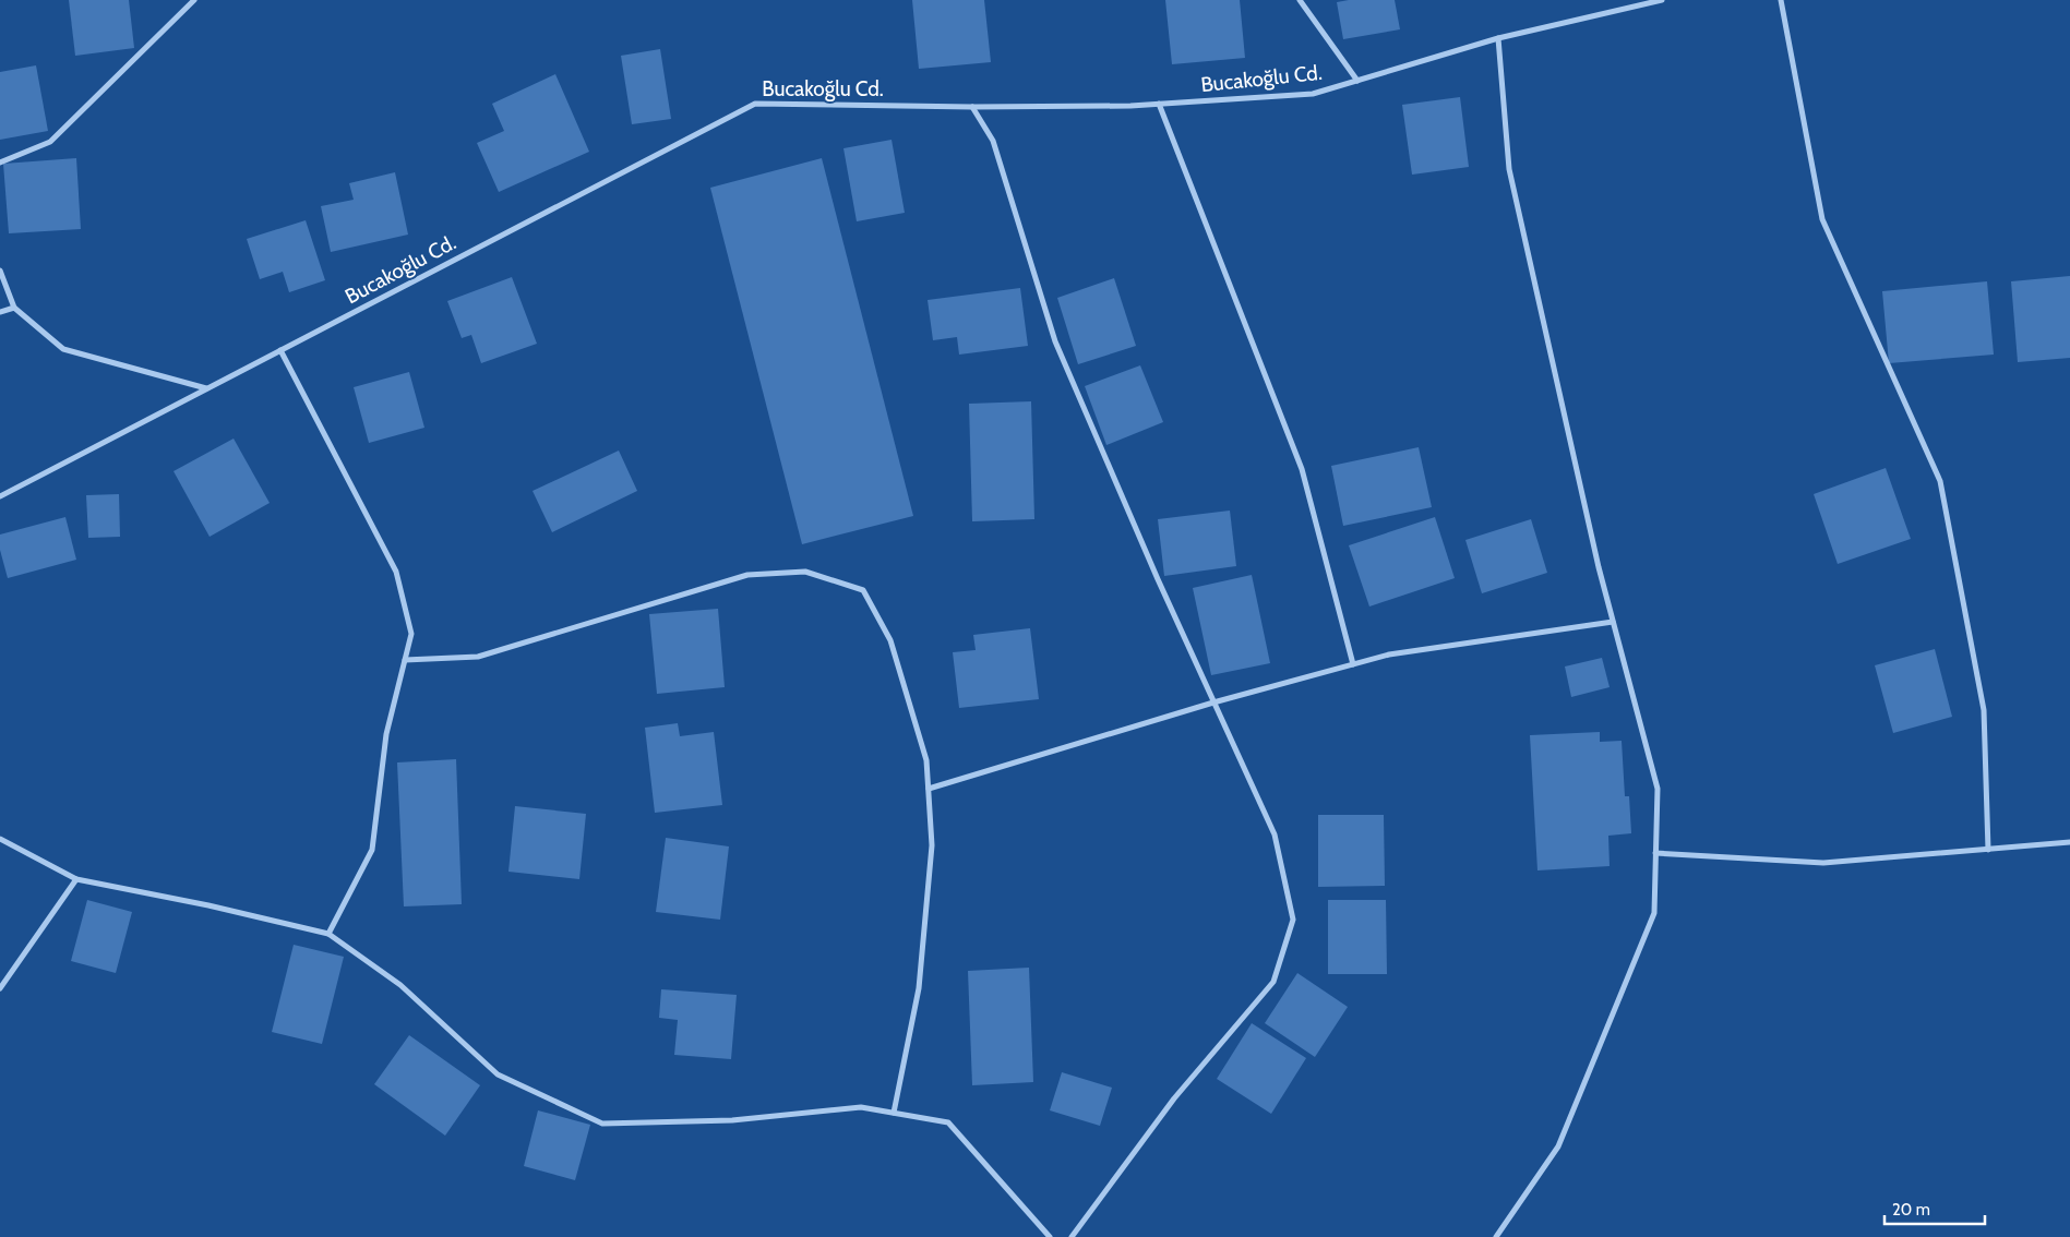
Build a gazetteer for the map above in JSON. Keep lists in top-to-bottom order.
{
  "streets": {
    "street": ["Bucakoğlu Cd."]
  },
  "scale_bar": "20 m"
}
